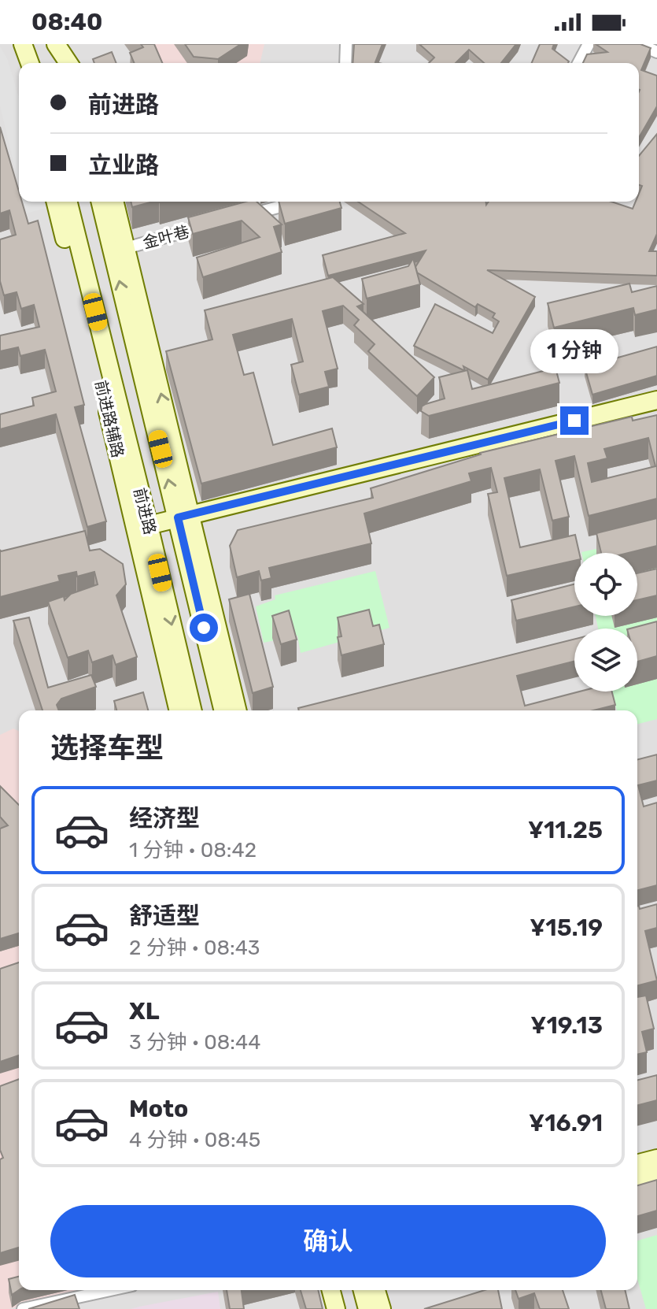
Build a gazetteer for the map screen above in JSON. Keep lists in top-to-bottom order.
{
  "streets": {
    "street": ["金叶巷", "前进路辅路", "前进路"]
  },
  "page": {
    "status": "08:40",
    "banner": ["前进路", "立业路"],
    "bubble": "1 分钟",
    "heading": "选择车型",
    "list": [
      {
        "name": "经济型",
        "note": "1 分钟 · 08:42",
        "value": "¥11.25"
      },
      {
        "name": "舒适型",
        "note": "2 分钟 · 08:43",
        "value": "¥15.19"
      },
      {
        "name": "XL",
        "note": "3 分钟 · 08:44",
        "value": "¥19.13"
      },
      {
        "name": "Moto",
        "note": "4 分钟 · 08:45",
        "value": "¥16.91"
      }
    ],
    "buttons": "确认"
  }
}
